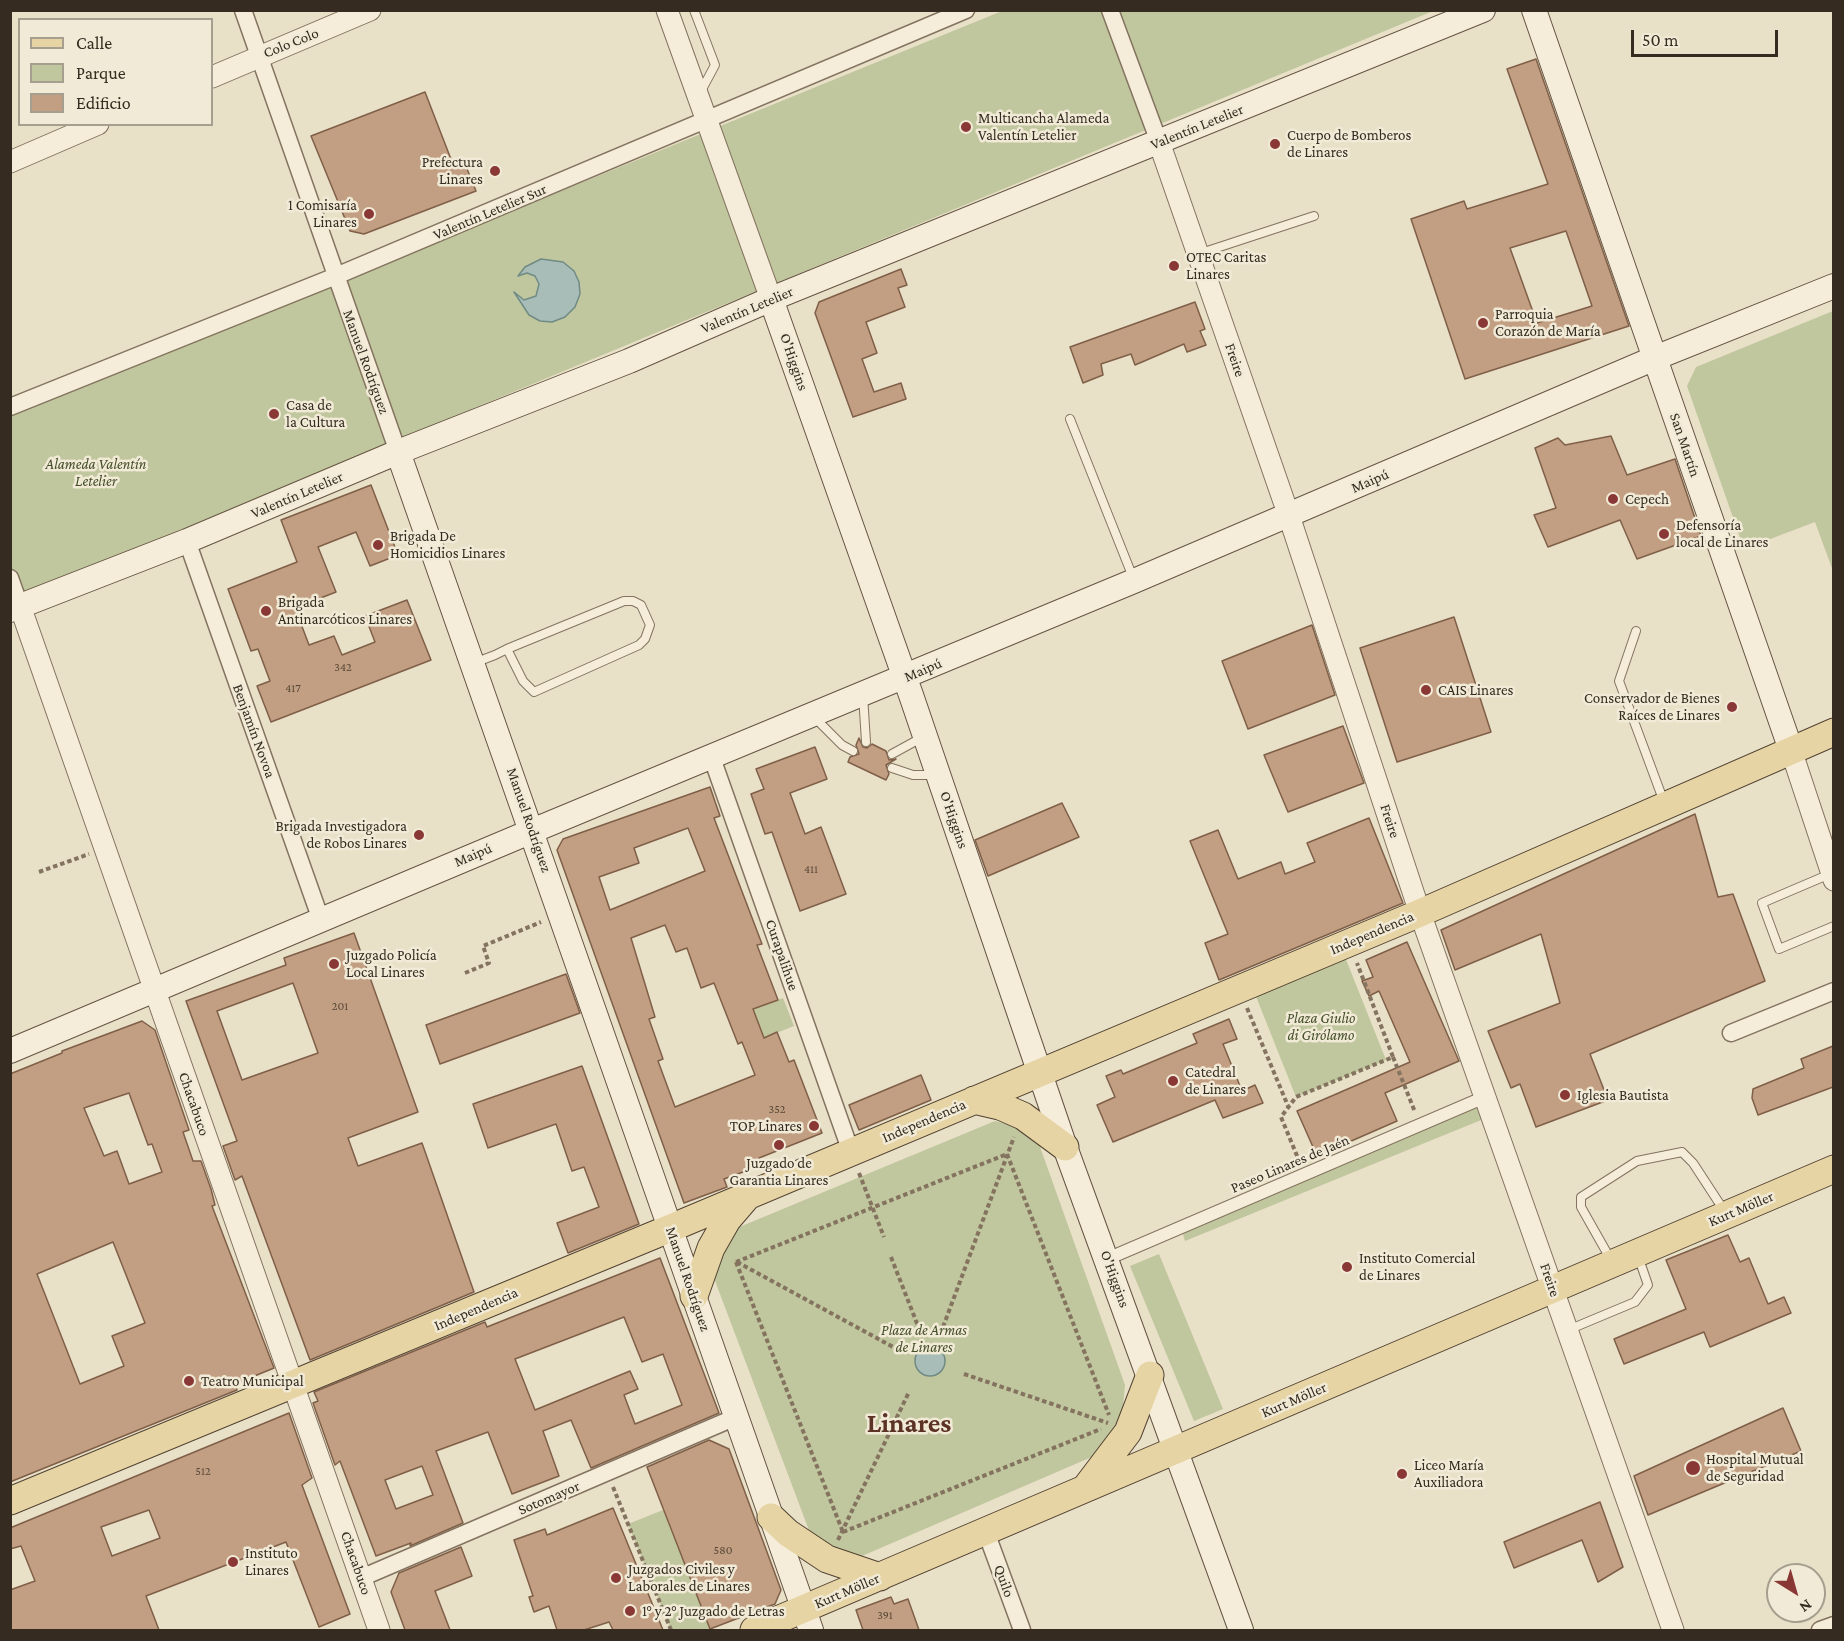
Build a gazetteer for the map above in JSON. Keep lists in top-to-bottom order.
{
  "streets": {
    "main road": [
      "Valentín Letelier",
      "Manuel Rodríguez",
      "O'Higgins",
      "San Martín",
      "Maipú",
      "Independencia",
      "Kurt Möller"
    ],
    "street": [
      "Colo Colo",
      "Valentín Letelier Sur",
      "Freire",
      "Benjamín Novoa",
      "Curapalihue",
      "Chacabuco",
      "Paseo Linares de Jaén",
      "Sotomayor",
      "Quilo"
    ]
  },
  "crossings": [
    ["Colo Colo", "Manuel Rodríguez"],
    ["Valentín Letelier", "Freire"],
    ["Valentín Letelier", "Manuel Rodríguez"],
    ["Valentín Letelier", "O'Higgins"],
    ["Valentín Letelier", "Benjamín Novoa"],
    ["Valentín Letelier", "Chacabuco"],
    ["Valentín Letelier Sur", "Manuel Rodríguez"],
    ["Valentín Letelier Sur", "O'Higgins"],
    ["Freire", "Maipú"],
    ["Freire", "Independencia"],
    ["Freire", "Paseo Linares de Jaén"],
    ["Freire", "Kurt Möller"],
    ["Manuel Rodríguez", "Maipú"],
    ["Manuel Rodríguez", "Independencia"],
    ["Manuel Rodríguez", "Kurt Möller"],
    ["Manuel Rodríguez", "Sotomayor"],
    ["O'Higgins", "Maipú"],
    ["O'Higgins", "Independencia"],
    ["O'Higgins", "Paseo Linares de Jaén"],
    ["O'Higgins", "Kurt Möller"],
    ["San Martín", "Maipú"],
    ["San Martín", "Independencia"],
    ["Maipú", "Benjamín Novoa"],
    ["Maipú", "Curapalihue"],
    ["Maipú", "Chacabuco"],
    ["Independencia", "Curapalihue"],
    ["Independencia", "Chacabuco"],
    ["Chacabuco", "Sotomayor"],
    ["Kurt Möller", "Quilo"]
  ],
  "districts": ["Linares"],
  "parks": ["Alameda Valentín Letelier", "Plaza Giulio di Girólamo", "Plaza de Armas de Linares"],
  "places": [
    "Multicancha Alameda Valentín Letelier",
    "Cuerpo de Bomberos de Linares",
    "Prefectura Linares",
    "1 Comisaría Linares",
    "OTEC Caritas Linares",
    "Parroquia Corazón de María",
    "Casa de la Cultura",
    "Cepech",
    "Defensoría local de Linares",
    "Brigada De Homicidios Linares",
    "Brigada Antinarcóticos Linares",
    "CAIS Linares",
    "Conservador de Bienes Raíces de Linares",
    "Brigada Investigadora de Robos Linares",
    "Juzgado Policía Local Linares",
    "Catedral de Linares",
    "Iglesia Bautista",
    "TOP Linares",
    "Juzgado de Garantia Linares",
    "Instituto Comercial de Linares",
    "Teatro Municipal",
    "Hospital Mutual de Seguridad",
    "Liceo María Auxiliadora",
    "Instituto Linares",
    "Juzgados Civiles y Laborales de Linares",
    "1° y 2° Juzgado de Letras"
  ],
  "house_numbers": [
    "342",
    "417",
    "411",
    "201",
    "352",
    "512",
    "580",
    "391"
  ],
  "legend": ["Calle", "Parque", "Edificio"],
  "scale_bar": "50 m",
  "north": "bottom right"
}
